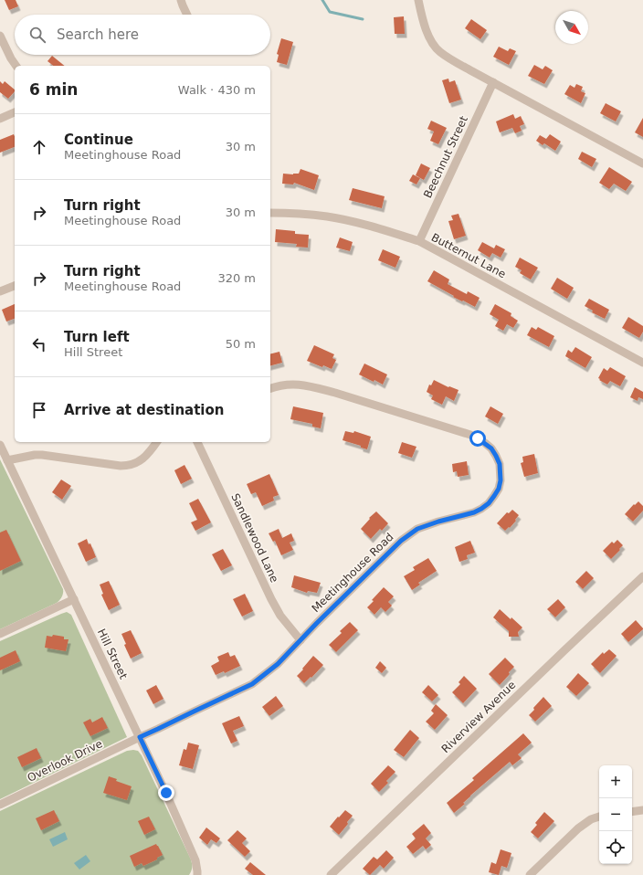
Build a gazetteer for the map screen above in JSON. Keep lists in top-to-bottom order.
{
  "streets": {
    "street": [
      "Beechnut Street",
      "Butternut Lane",
      "Sandlewood Lane",
      "Meetinghouse Road",
      "Hill Street",
      "Riverview Avenue",
      "Overlook Drive"
    ]
  },
  "crossings": [
    ["Beechnut Street", "Butternut Lane"],
    ["Sandlewood Lane", "Meetinghouse Road"],
    ["Meetinghouse Road", "Hill Street"],
    ["Meetinghouse Road", "Overlook Drive"],
    ["Hill Street", "Overlook Drive"]
  ],
  "north": "bottom right",
  "page": {
    "search": "Search here",
    "heading": ["6 min", "Walk · 430 m"],
    "list": [
      ["Continue", "Meetinghouse Road", "30 m"],
      ["Turn right", "Meetinghouse Road", "30 m"],
      ["Turn right", "Meetinghouse Road", "320 m"],
      ["Turn left", "Hill Street", "50 m"],
      "Arrive at destination"
    ],
    "map_buttons": ["+", "−"]
  }
}
